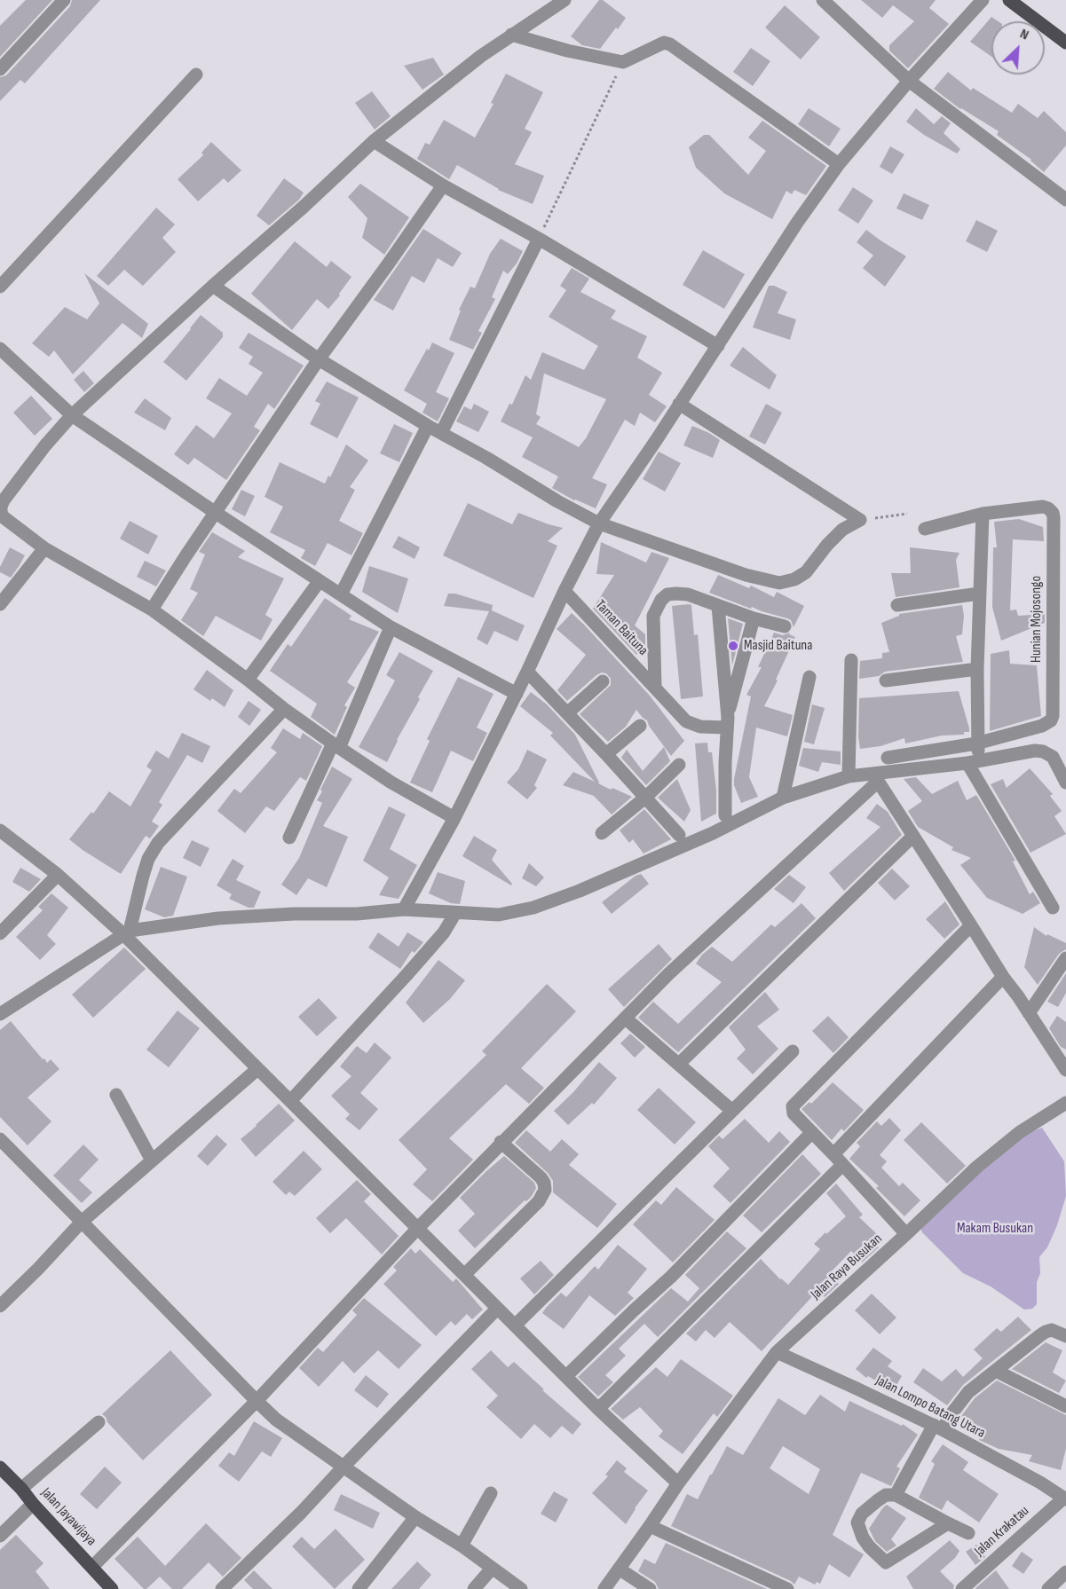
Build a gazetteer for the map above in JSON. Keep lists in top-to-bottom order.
{
  "streets": {
    "main road": ["Jalan Jayawijaya"],
    "street": [
      "Hunian Mojosongo",
      "Taman Baituna",
      "Jalan Raya Busukan",
      "Jalan Lompo Batang Utara",
      "Jalan Krakatau"
    ]
  },
  "crossings": [
    ["Jalan Raya Busukan", "Jalan Lompo Batang Utara"],
    ["Jalan Lompo Batang Utara", "Jalan Krakatau"]
  ],
  "parks": ["Makam Busukan"],
  "places": ["Masjid Baituna"],
  "north": "top right"
}
